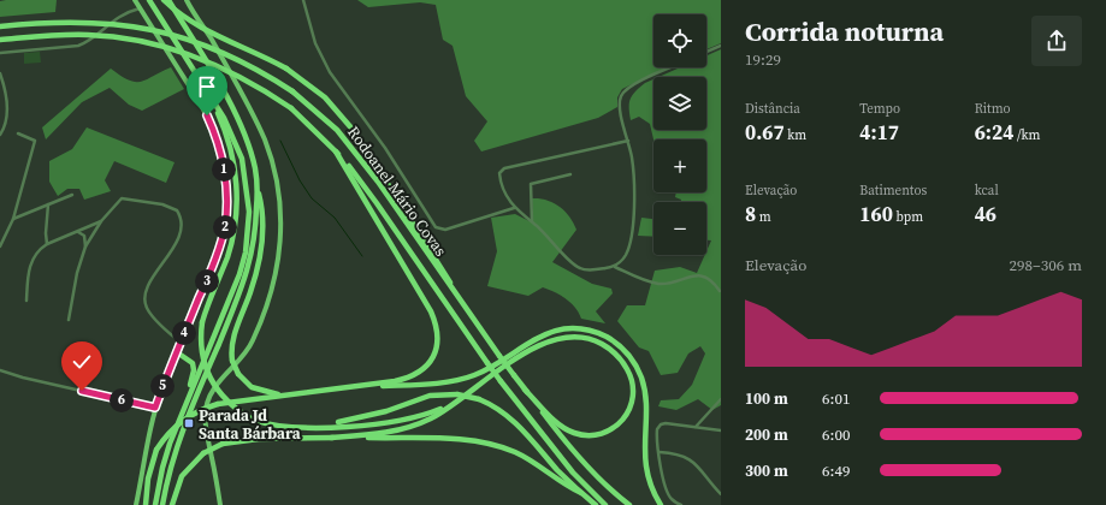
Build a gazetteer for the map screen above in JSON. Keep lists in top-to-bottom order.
{
  "streets": {
    "highway": ["Rodoanel Mário Covas"]
  },
  "places": {
    "transit": ["Parada Jd Santa Bárbara"]
  },
  "page": {
    "heading": ["Corrida noturna", "19:29"],
    "map_buttons": ["+", "−"],
    "stats": [
      ["Distância", "0.67 km"],
      ["Tempo", "4:17"],
      ["Ritmo", "6:24 /km"],
      ["Elevação", "8 m"],
      ["Batimentos", "160 bpm"],
      ["kcal", "46"]
    ],
    "pins": [
      "1",
      "2",
      "3",
      "4",
      "5",
      "6"
    ],
    "chart": ["Elevação", "298–306 m"],
    "list": [
      {
        "name": "100 m",
        "note": "6:01"
      },
      {
        "name": "200 m",
        "note": "6:00"
      },
      {
        "name": "300 m",
        "note": "6:49"
      }
    ]
  }
}
